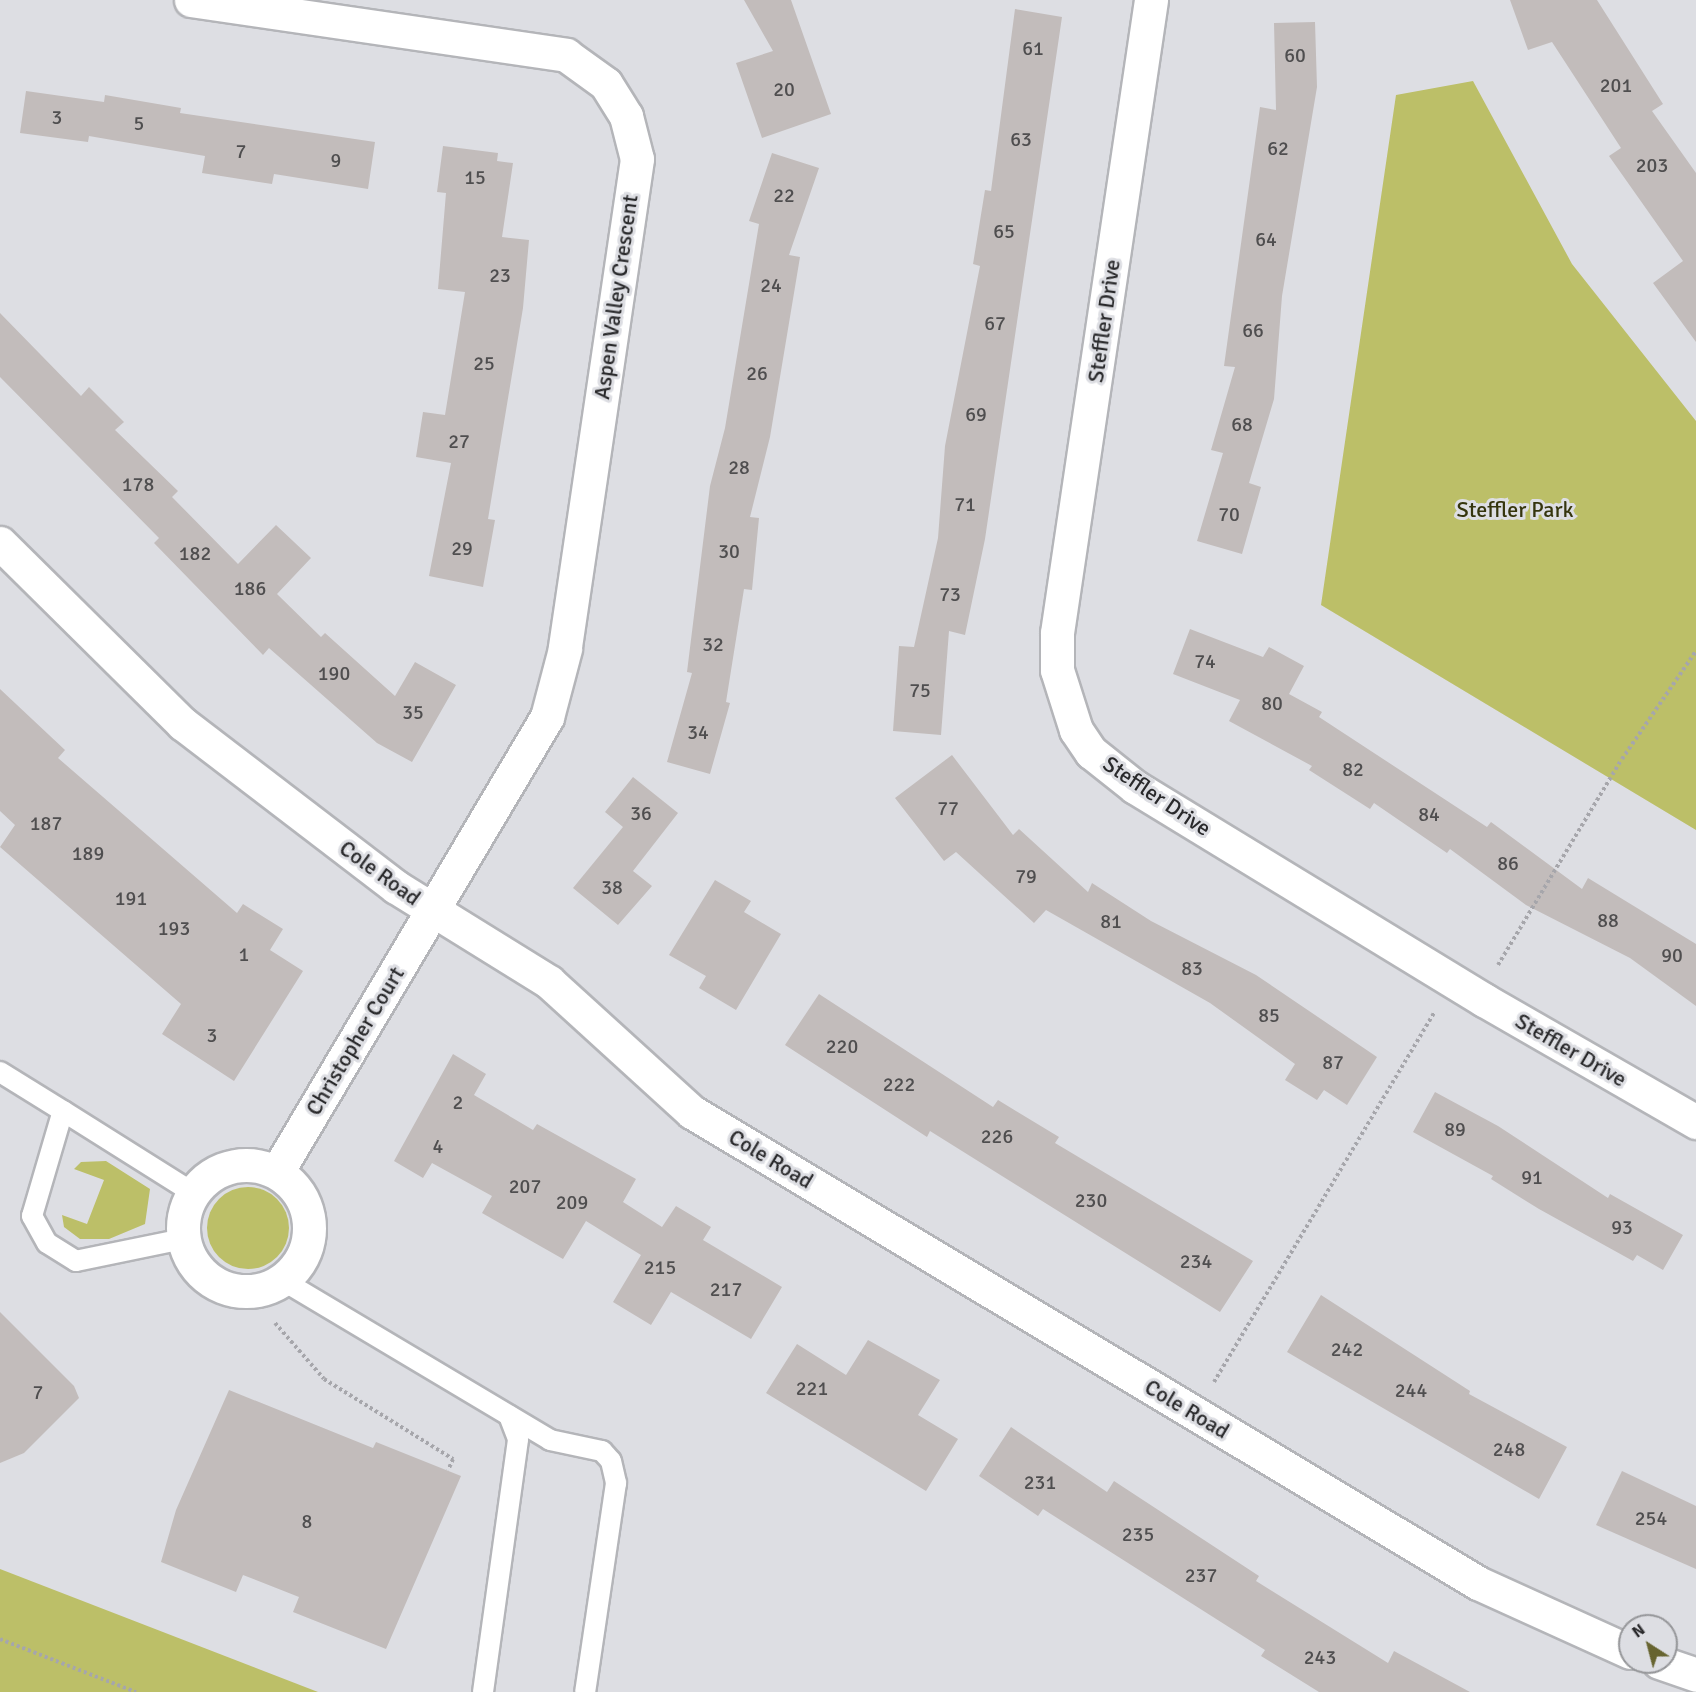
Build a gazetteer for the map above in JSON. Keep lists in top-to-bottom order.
{
  "streets": {
    "street": [
      "Aspen Valley Crescent",
      "Steffler Drive",
      "Cole Road",
      "Christopher Court"
    ]
  },
  "crossings": [
    ["Aspen Valley Crescent", "Cole Road"],
    ["Aspen Valley Crescent", "Christopher Court"],
    ["Cole Road", "Christopher Court"]
  ],
  "parks": ["Steffler Park"],
  "house_numbers": [
    "61",
    "60",
    "201",
    "20",
    "3",
    "5",
    "63",
    "62",
    "7",
    "9",
    "203",
    "15",
    "22",
    "65",
    "64",
    "23",
    "24",
    "67",
    "66",
    "25",
    "26",
    "69",
    "68",
    "27",
    "28",
    "178",
    "71",
    "70",
    "29",
    "30",
    "182",
    "186",
    "73",
    "32",
    "74",
    "190",
    "75",
    "80",
    "35",
    "34",
    "82",
    "77",
    "36",
    "84",
    "187",
    "189",
    "86",
    "79",
    "38",
    "191",
    "88",
    "81",
    "193",
    "1",
    "90",
    "83",
    "85",
    "3",
    "220",
    "87",
    "222",
    "2",
    "89",
    "226",
    "4",
    "91",
    "207",
    "230",
    "209",
    "93",
    "234",
    "215",
    "217",
    "242",
    "221",
    "244",
    "7",
    "248",
    "231",
    "254",
    "8",
    "235",
    "237",
    "243"
  ],
  "north": "top left"
}
